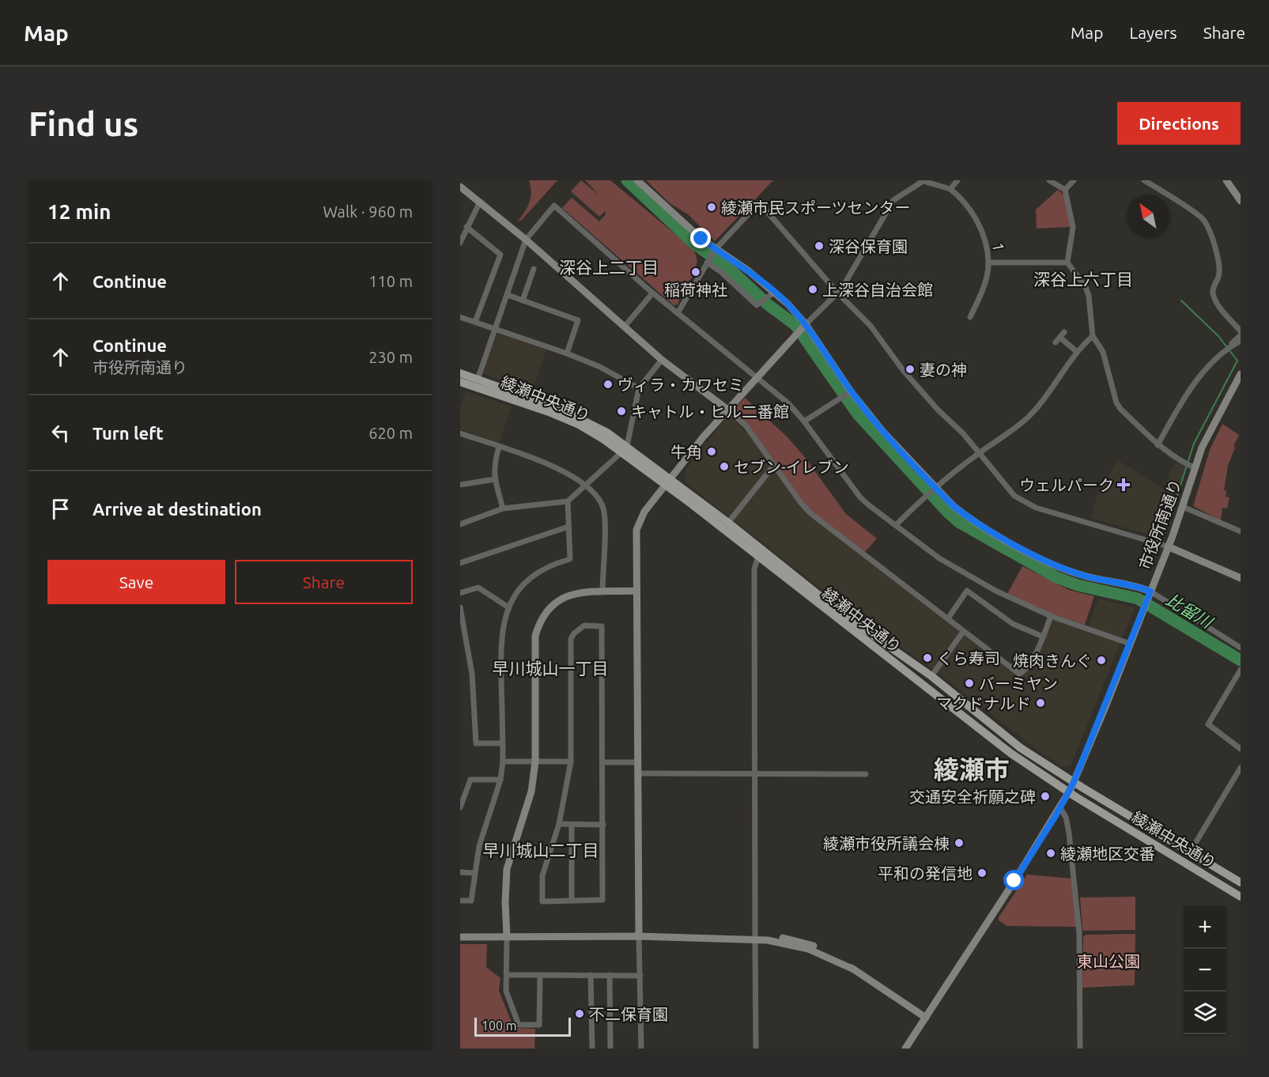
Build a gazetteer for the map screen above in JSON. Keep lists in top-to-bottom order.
{
  "streets": {
    "main road": ["綾瀬中央通り"],
    "street": ["1", "市役所南通り"]
  },
  "crossings": [
    ["綾瀬中央通り", "市役所南通り"]
  ],
  "districts": [
    "深谷上二丁目",
    "深谷上六丁目",
    "早川城山一丁目",
    "綾瀬市",
    "早川城山二丁目"
  ],
  "water": ["比留川"],
  "parks": ["東山公園"],
  "places": {
    "other": [
      "綾瀬市民スポーツセンター",
      "深谷保育園",
      "稲荷神社",
      "上深谷自治会館",
      "妻の神",
      "ヴィラ・カワセミ",
      "キャトル・ヒル二番館",
      "牛角",
      "セブン-イレブン",
      "くら寿司",
      "焼肉きんぐ",
      "バーミヤン",
      "マクドナルド",
      "交通安全祈願之碑",
      "綾瀬市役所議会棟",
      "綾瀬地区交番",
      "平和の発信地",
      "不二保育園"
    ],
    "health": ["ウェルパーク"]
  },
  "scale_bar": "100 m",
  "north": "top left",
  "page": {
    "header": "Map",
    "nav": ["Map", "Layers", "Share"],
    "buttons": [
      "Directions",
      ["Save", "Share"]
    ],
    "title": "Find us",
    "heading": ["12 min", "Walk · 960 m"],
    "list": [
      ["Continue", "110 m"],
      ["Continue", "市役所南通り", "230 m"],
      ["Turn left", "620 m"],
      "Arrive at destination"
    ],
    "map_buttons": ["+", "−"],
    "scale": "100 m"
  }
}
